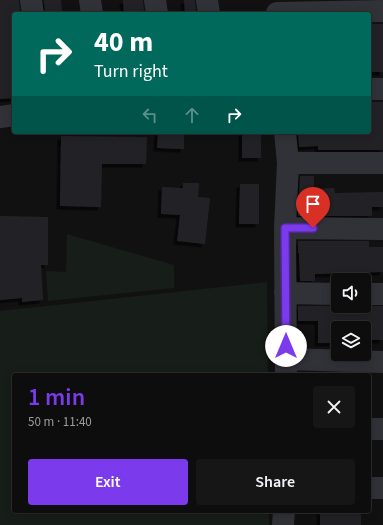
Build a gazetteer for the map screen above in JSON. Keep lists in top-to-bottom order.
{
  "page": {
    "turn": ["40 m", "Turn right"],
    "heading": ["1 min", "50 m · 11:40"],
    "buttons": ["Exit", "Share"]
  }
}
